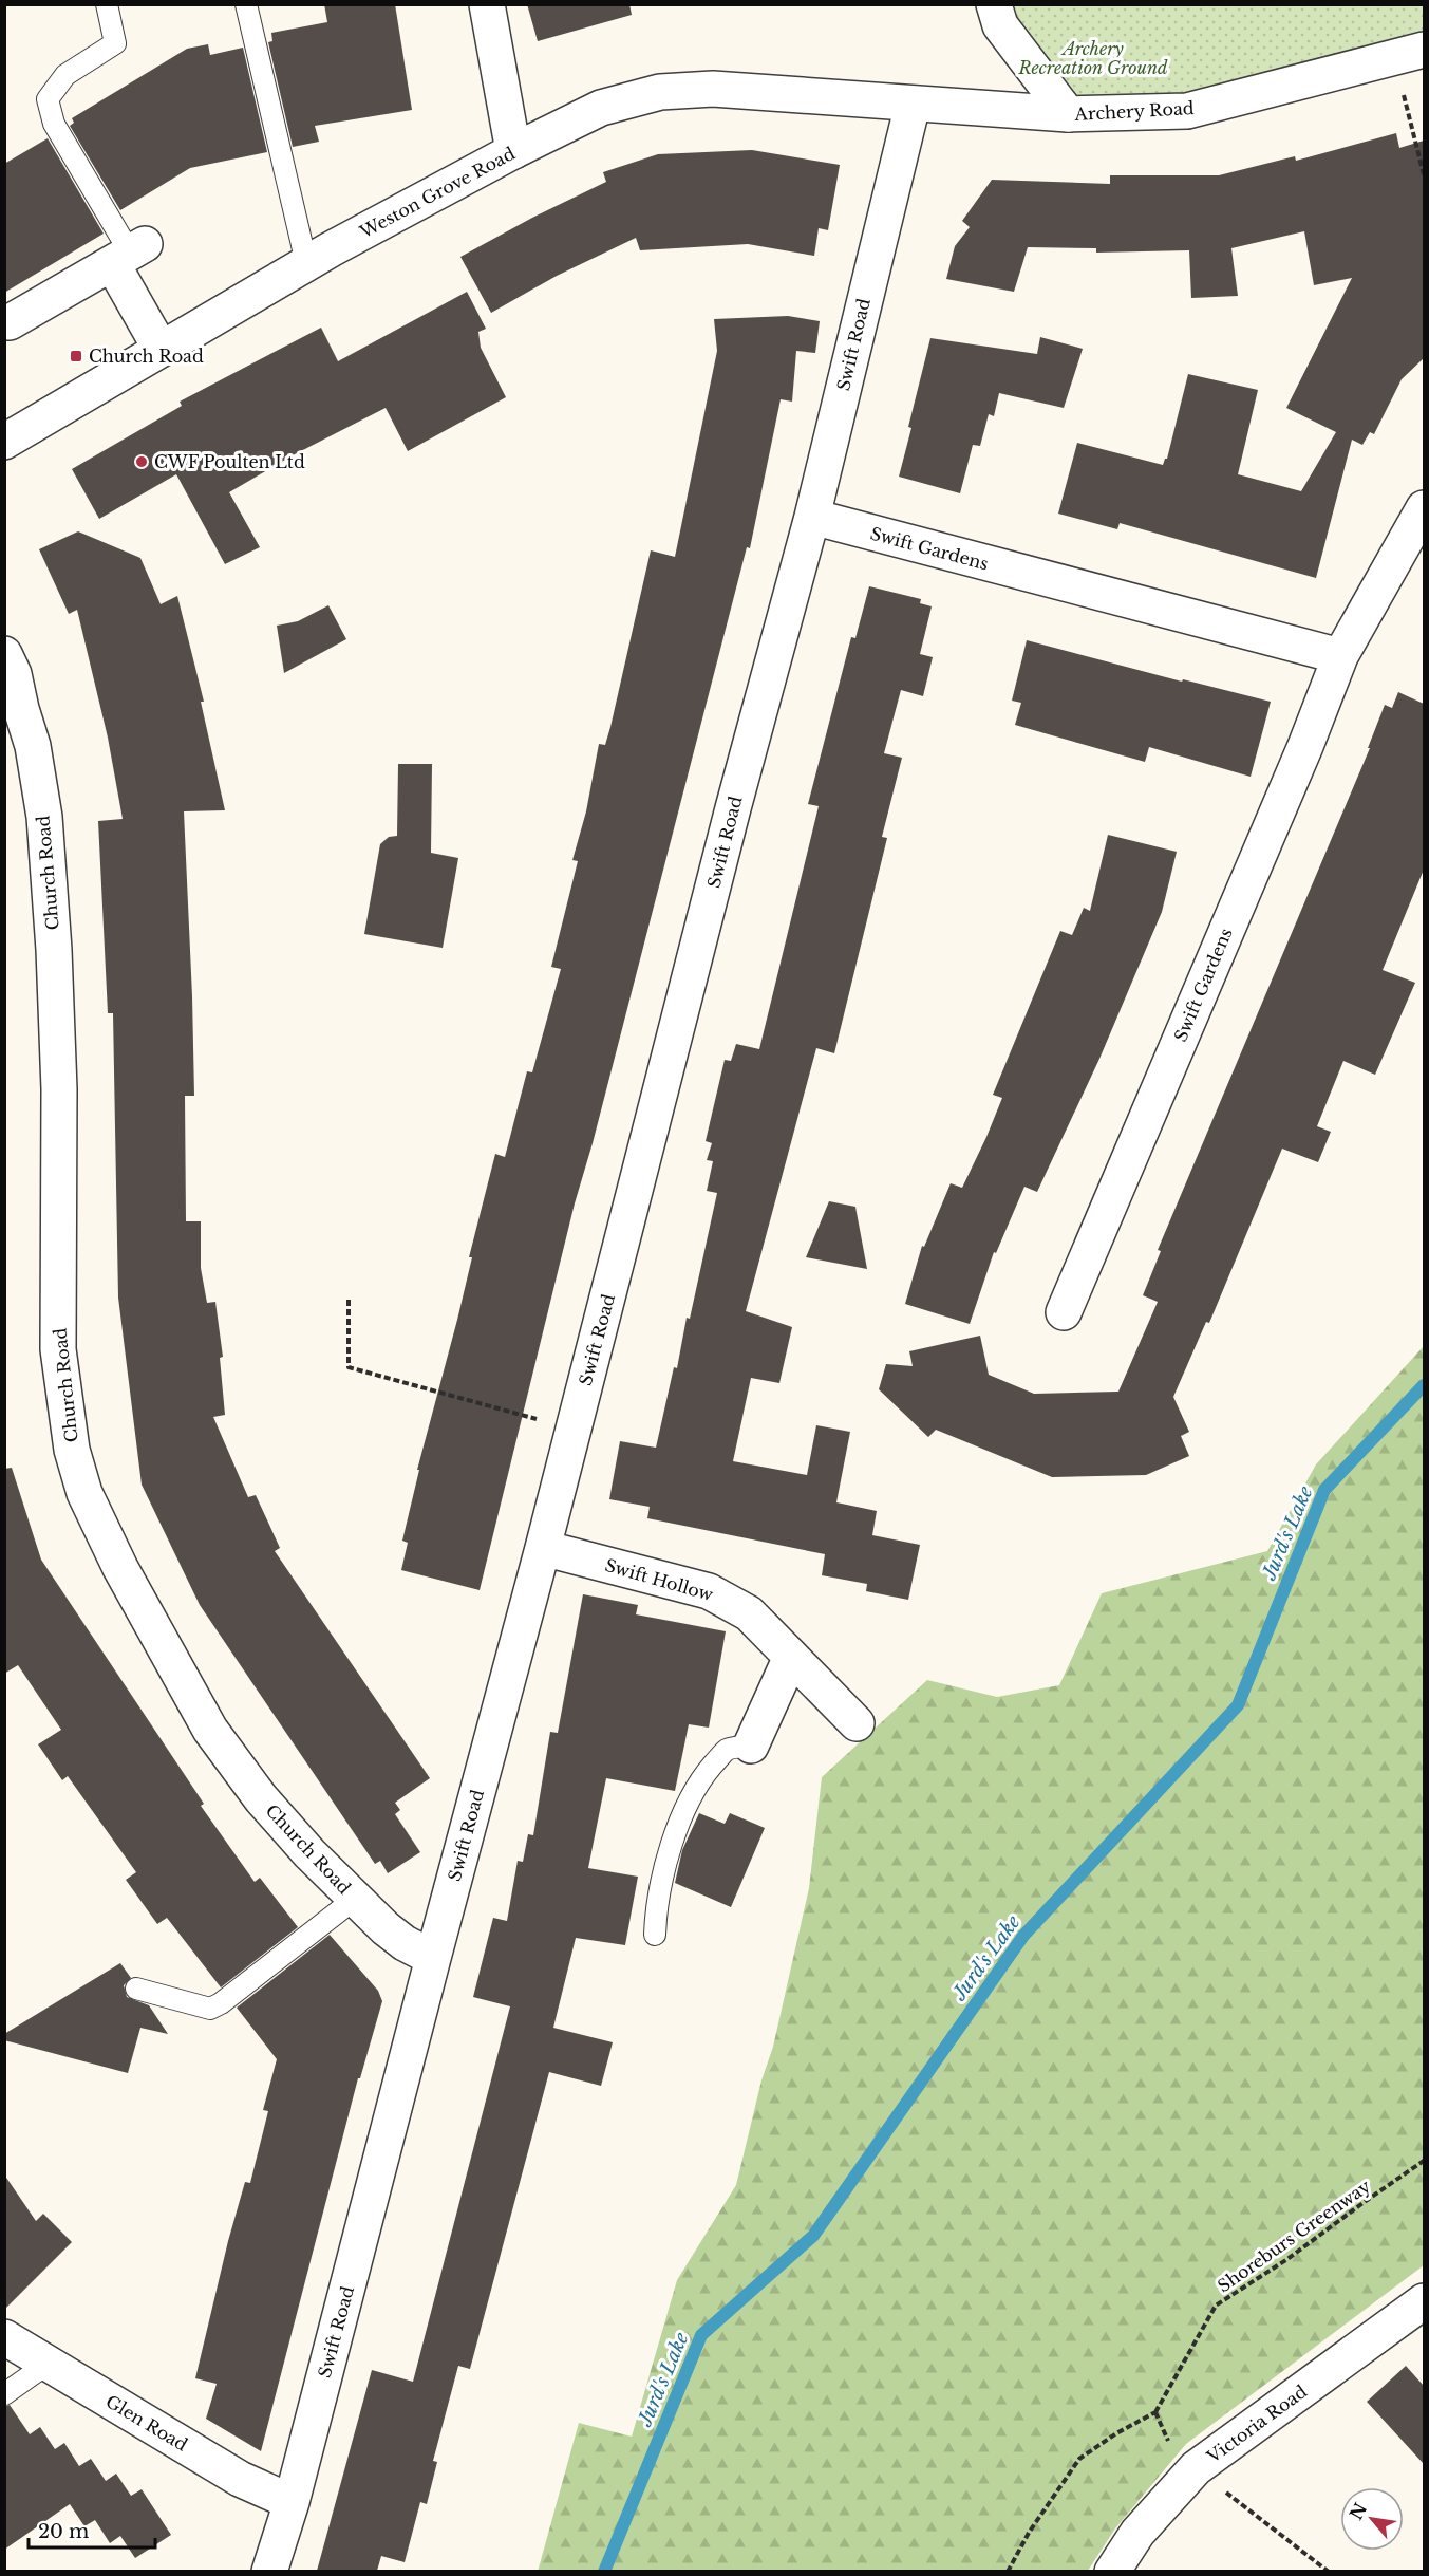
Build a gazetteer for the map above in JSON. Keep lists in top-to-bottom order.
{
  "streets": {
    "street": [
      "Archery Road",
      "Weston Grove Road",
      "Swift Road",
      "Swift Gardens",
      "Church Road",
      "Swift Hollow",
      "Glen Road",
      "Victoria Road"
    ],
    "path": ["Shoreburs Greenway"]
  },
  "crossings": [
    ["Archery Road", "Weston Grove Road"],
    ["Archery Road", "Swift Road"],
    ["Weston Grove Road", "Swift Road"],
    ["Swift Road", "Swift Gardens"],
    ["Swift Road", "Church Road"],
    ["Swift Road", "Swift Hollow"],
    ["Swift Road", "Glen Road"]
  ],
  "water": ["Jurd's Lake"],
  "parks": ["Archery Recreation Ground"],
  "places": {
    "transit": ["Church Road"],
    "other": ["CWF Poulten Ltd"]
  },
  "scale_bar": "20 m",
  "north": "top left"
}
